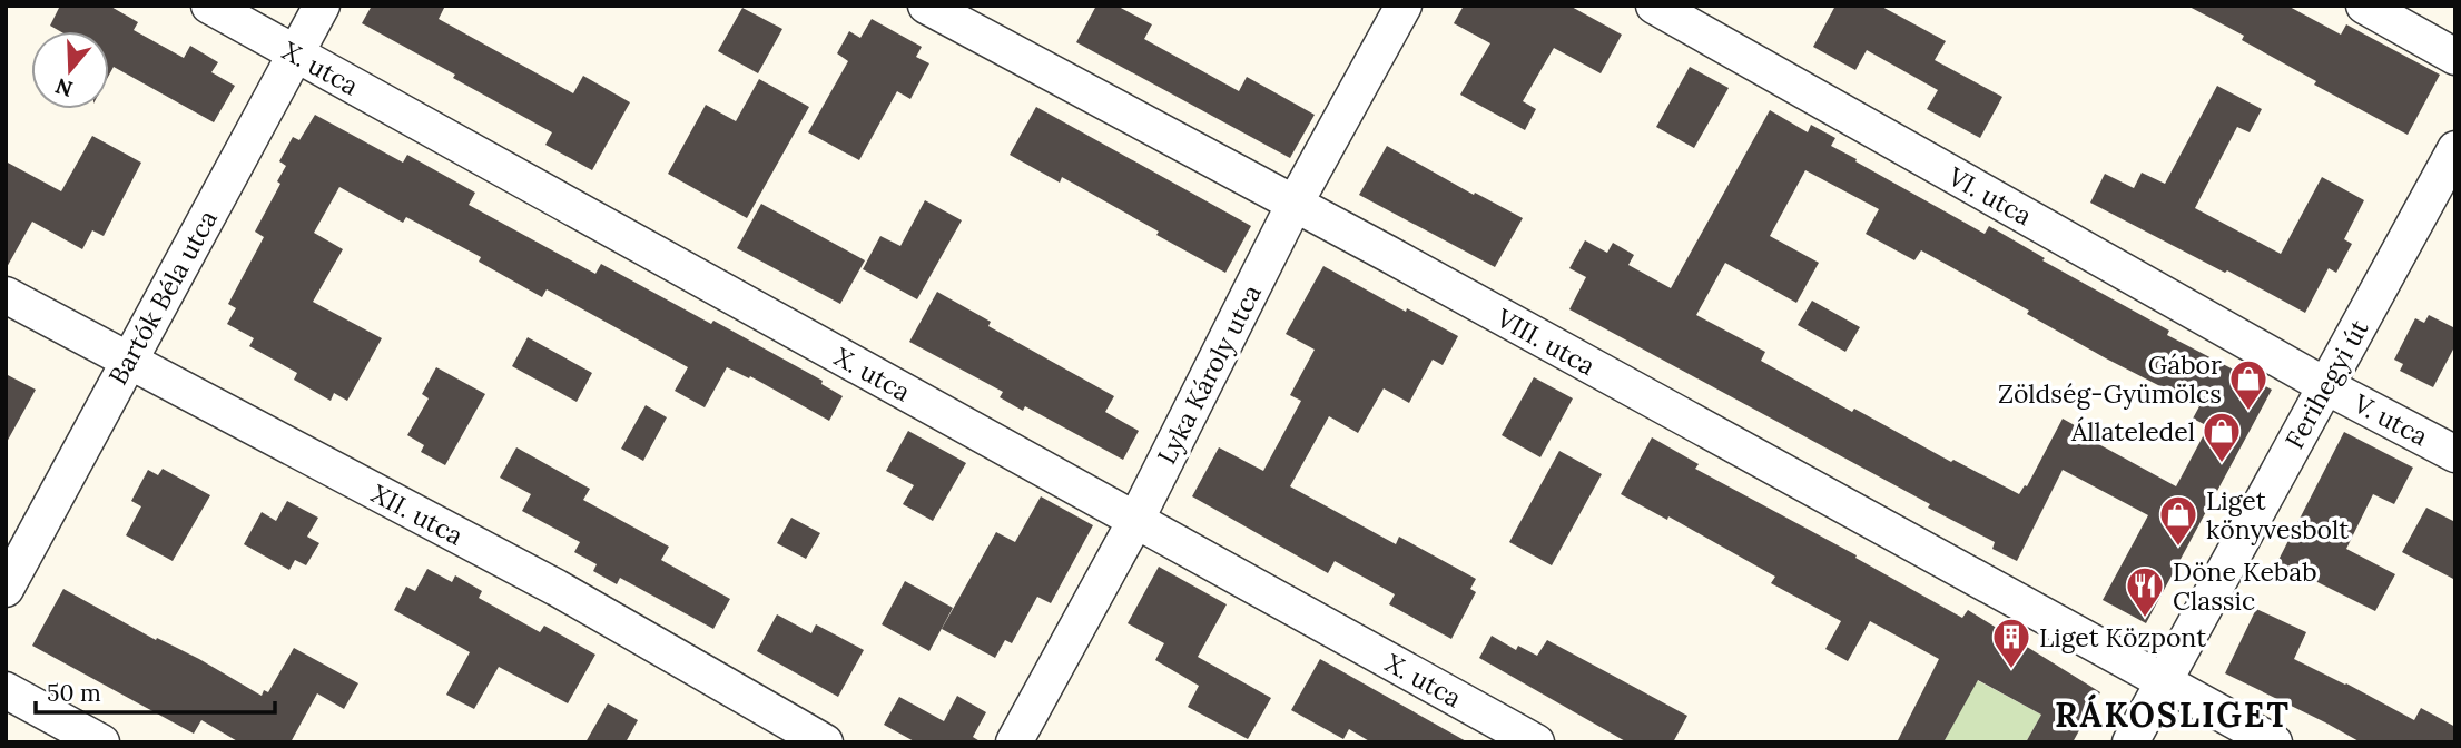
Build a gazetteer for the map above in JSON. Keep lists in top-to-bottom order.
{
  "streets": {
    "street": [
      "X. utca",
      "VI. utca",
      "Bartók Béla utca",
      "VIII. utca",
      "Lyka Károly utca",
      "Ferihegyi út",
      "V. utca",
      "XII. utca"
    ]
  },
  "crossings": [
    ["X. utca", "Bartók Béla utca"],
    ["X. utca", "Lyka Károly utca"],
    ["VI. utca", "Ferihegyi út"],
    ["VI. utca", "V. utca"],
    ["Bartók Béla utca", "XII. utca"],
    ["VIII. utca", "Lyka Károly utca"],
    ["VIII. utca", "Ferihegyi út"],
    ["Ferihegyi út", "V. utca"]
  ],
  "districts": ["RÁKOSLIGET"],
  "places": {
    "shop": ["Gábor Zöldség-Gyümölcs", "Állateledel", "Liget könyvesbolt"],
    "restaurant": ["Döne Kebab Classic"],
    "building": ["Liget Központ"]
  },
  "scale_bar": "50 m",
  "north": "bottom"
}
